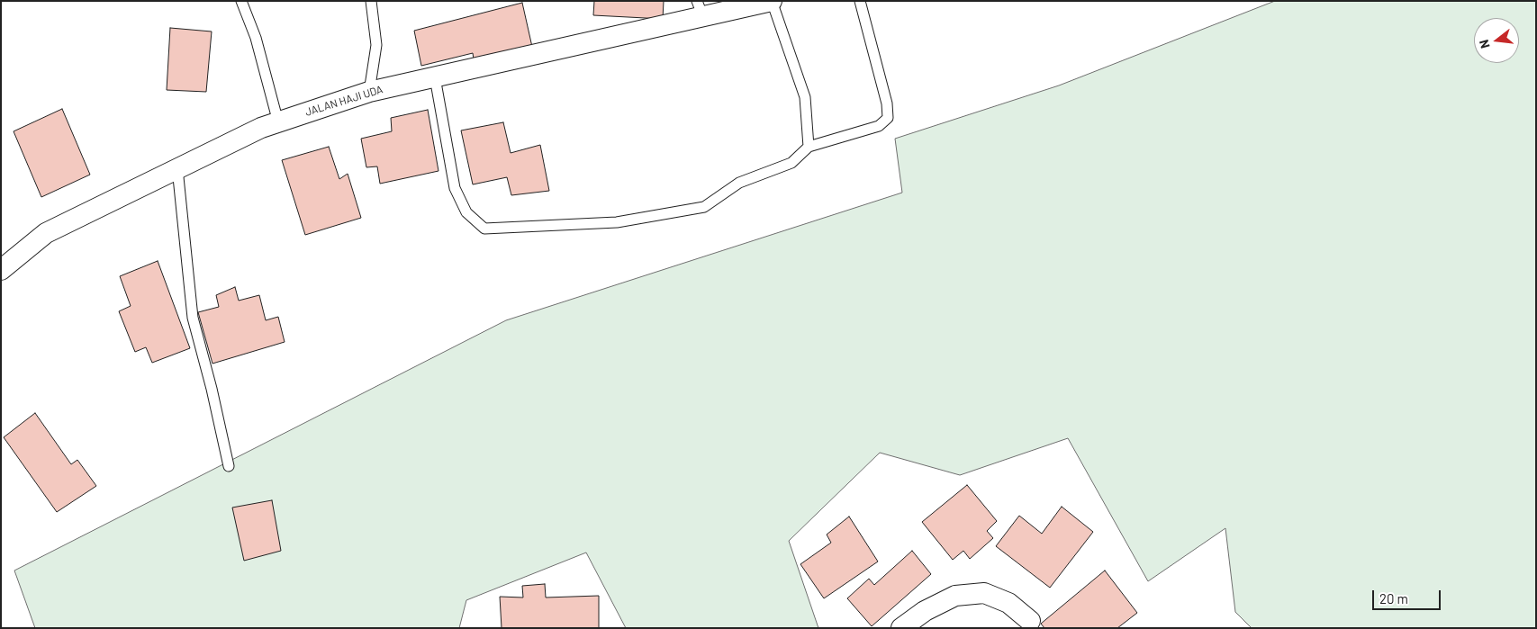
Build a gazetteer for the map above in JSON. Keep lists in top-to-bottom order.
{
  "streets": {
    "street": ["JALAN HAJI UDA"]
  },
  "scale_bar": "20 m",
  "north": "left"
}
